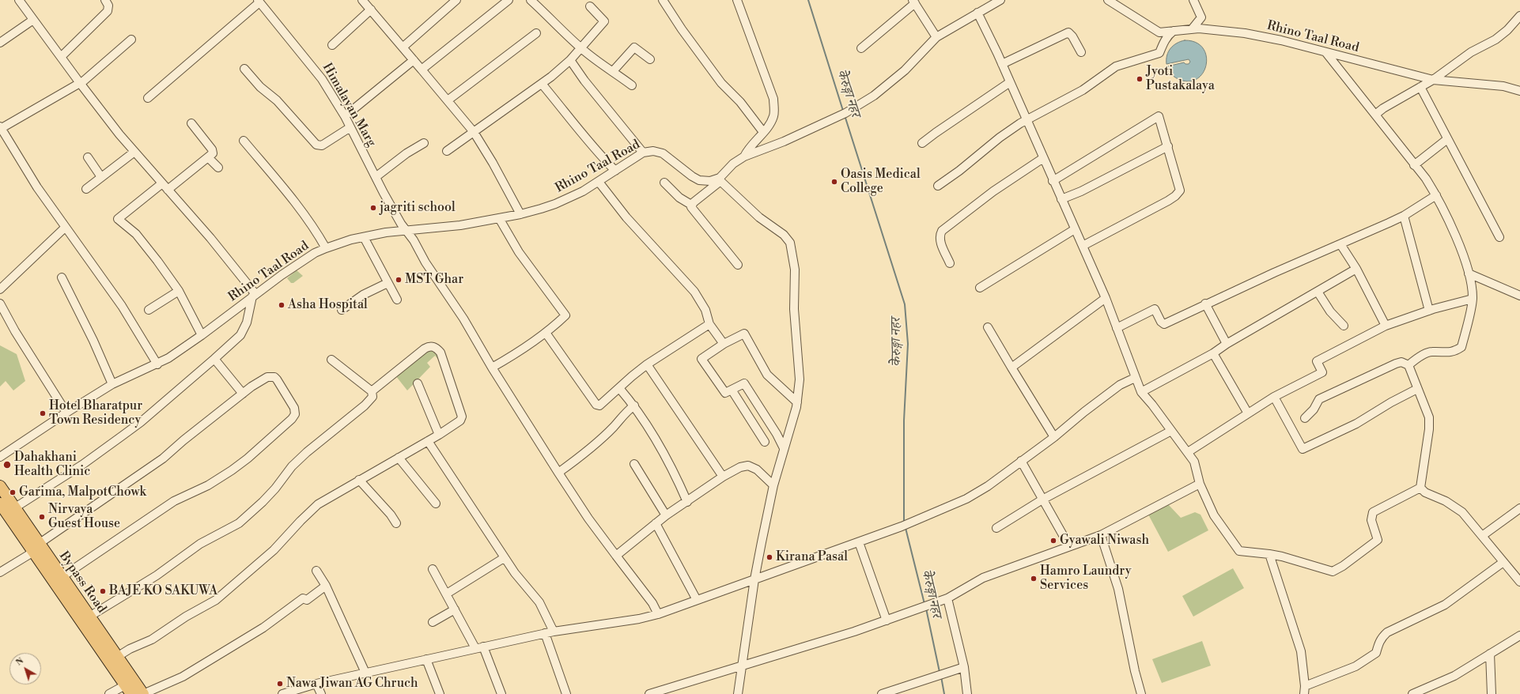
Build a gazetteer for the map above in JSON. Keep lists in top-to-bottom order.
{
  "streets": {
    "highway": ["Bypass Road"],
    "street": ["Rhino Taal Road", "Himalayan Marg"]
  },
  "crossings": [
    ["Rhino Taal Road", "Himalayan Marg"]
  ],
  "water": ["केेरुङ्गा नहर"],
  "places": [
    "Jyoti Pustakalaya",
    "Oasis Medical College",
    "jagriti school",
    "MST Ghar",
    "Asha Hospital",
    "Hotel Bharatpur Town Residency",
    "Dahakhani Health Clinic",
    "Garima, MalpotChowk",
    "Nirvaya Guest House",
    "Gyawali Niwash",
    "Kirana Pasal",
    "Hamro Laundry Services",
    "BAJE KO SAKUWA",
    "Nawa Jiwan AG Chruch"
  ],
  "north": "top left"
}
